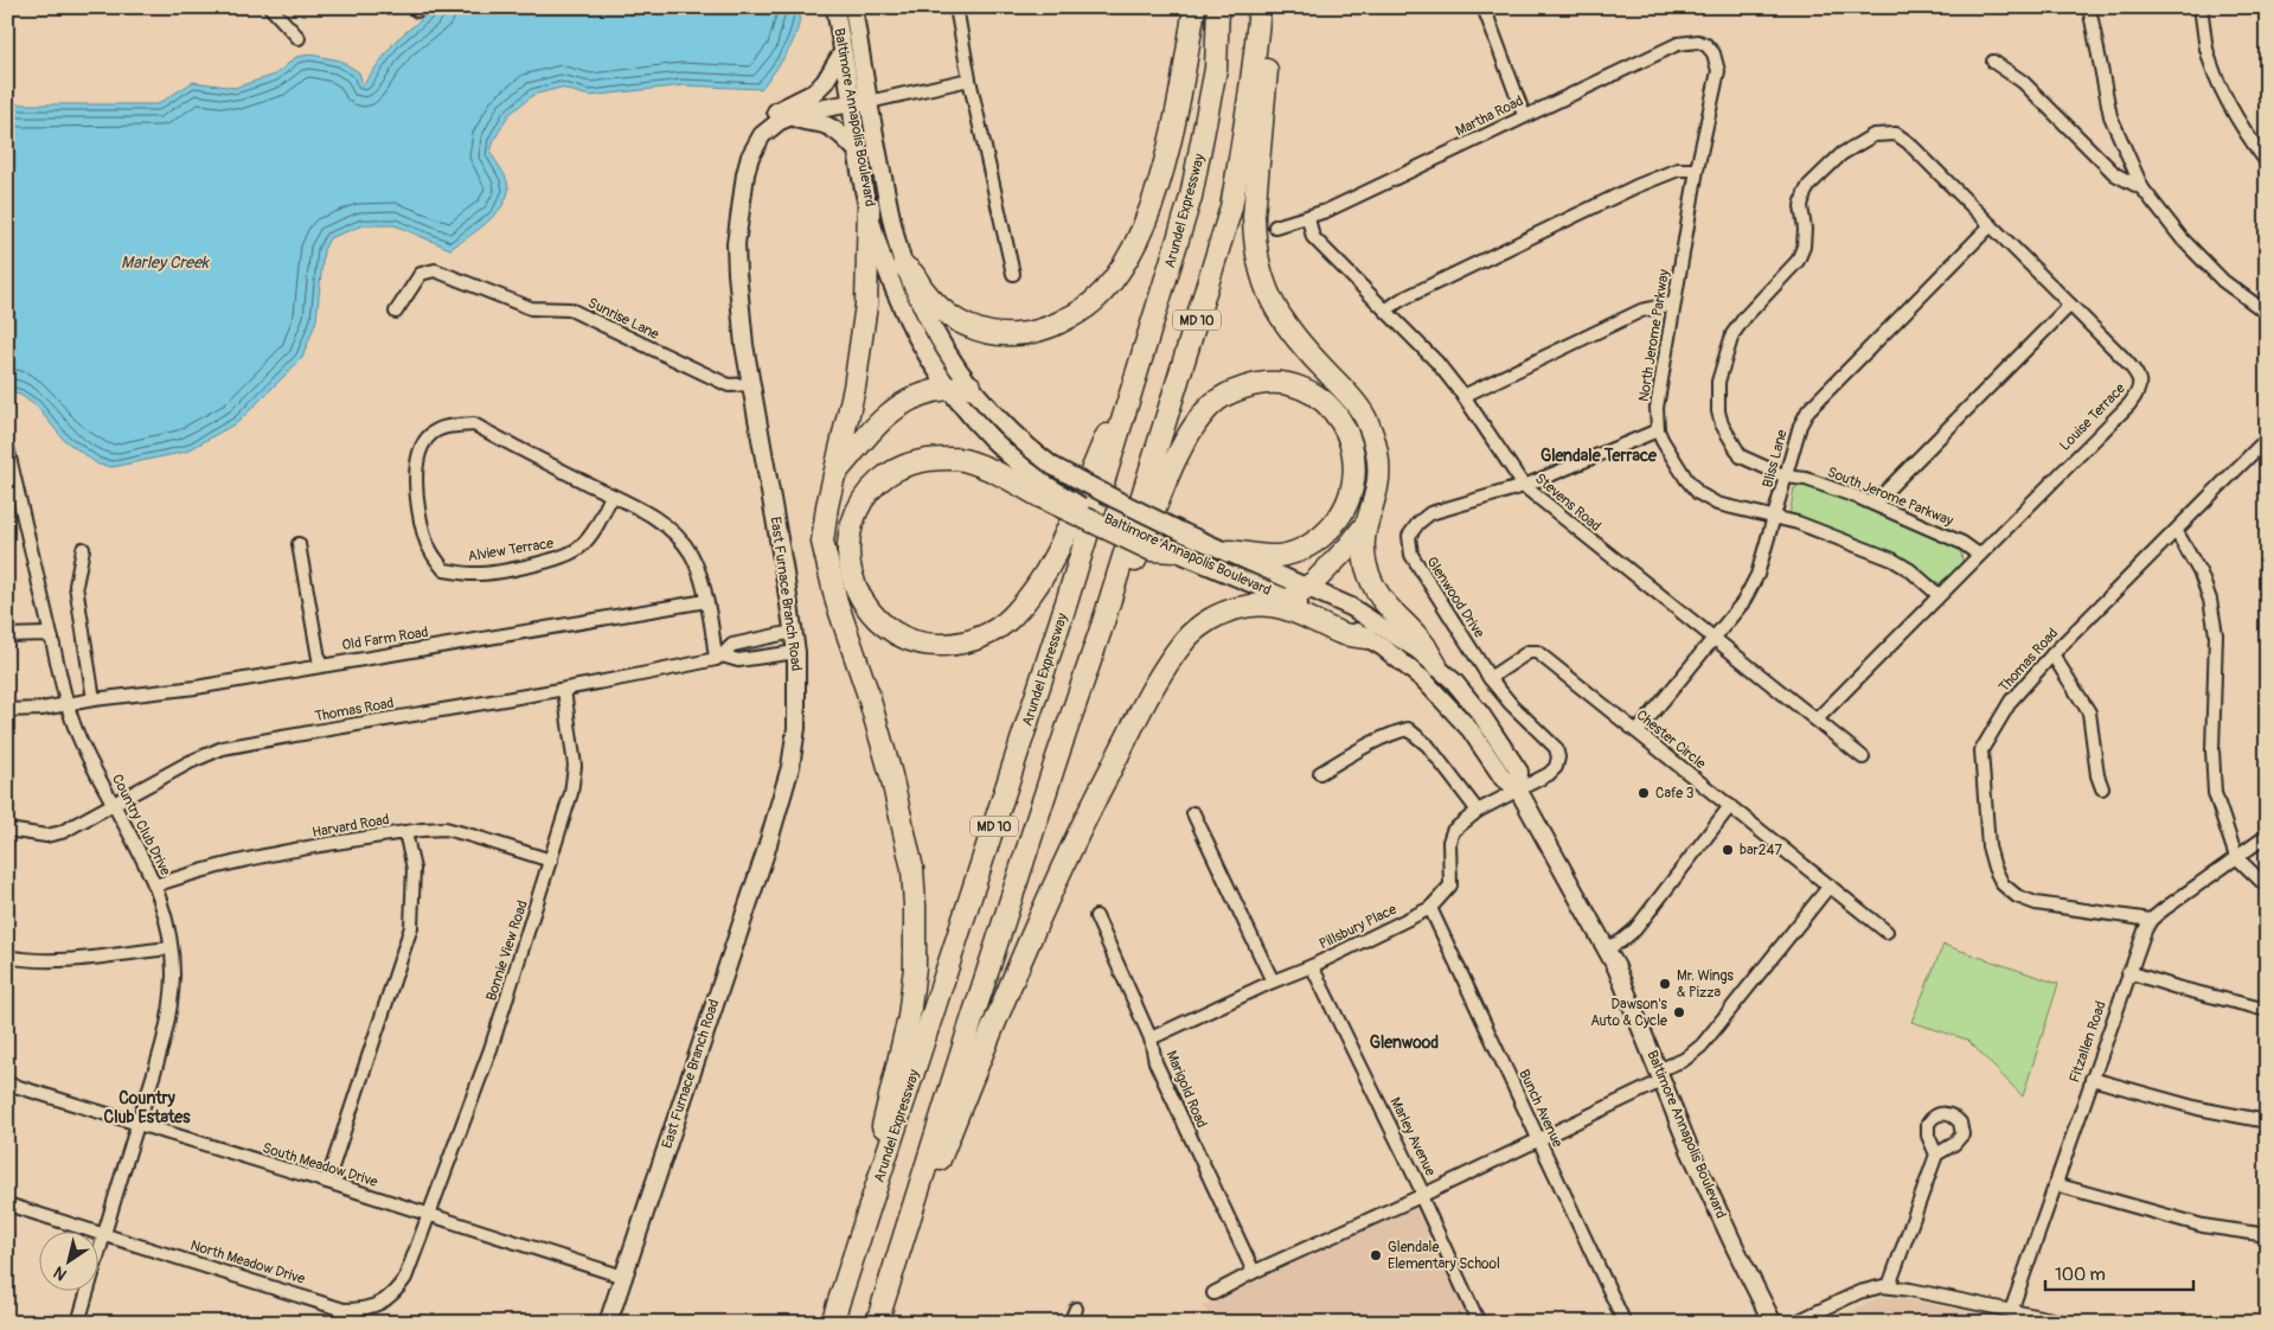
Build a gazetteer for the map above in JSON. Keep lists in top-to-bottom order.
{
  "streets": {
    "highway": ["Arundel Expressway", "MD 10"],
    "main road": ["Baltimore Annapolis Boulevard", "East Furnace Branch Road"],
    "street": [
      "Martha Road",
      "Sunrise Lane",
      "North Jerome Parkway",
      "Louise Terrace",
      "Bliss Lane",
      "South Jerome Parkway",
      "Stevens Road",
      "Alview Terrace",
      "Glenwood Drive",
      "Old Farm Road",
      "Thomas Road",
      "Chester Circle",
      "Country Club Drive",
      "Harvard Road",
      "Pillsbury Place",
      "Bonnie View Road",
      "Fitzallen Road",
      "Marigold Road",
      "Bunch Avenue",
      "Marley Avenue",
      "South Meadow Drive",
      "North Meadow Drive"
    ]
  },
  "crossings": [
    ["Martha Road", "North Jerome Parkway"],
    ["Martha Road", "Stevens Road"],
    ["Baltimore Annapolis Boulevard", "East Furnace Branch Road"],
    ["Baltimore Annapolis Boulevard", "Glenwood Drive"],
    ["Baltimore Annapolis Boulevard", "Pillsbury Place"],
    ["Sunrise Lane", "East Furnace Branch Road"],
    ["North Jerome Parkway", "Glenwood Drive"],
    ["Louise Terrace", "Bliss Lane"],
    ["Louise Terrace", "South Jerome Parkway"],
    ["Louise Terrace", "Stevens Road"],
    ["Bliss Lane", "South Jerome Parkway"],
    ["Bliss Lane", "Stevens Road"],
    ["Bliss Lane", "Chester Circle"],
    ["Stevens Road", "Glenwood Drive"],
    ["Alview Terrace", "Old Farm Road"],
    ["Alview Terrace", "Thomas Road"],
    ["East Furnace Branch Road", "Thomas Road"],
    ["East Furnace Branch Road", "South Meadow Drive"],
    ["Glenwood Drive", "Chester Circle"],
    ["Glenwood Drive", "Pillsbury Place"],
    ["Old Farm Road", "Country Club Drive"],
    ["Thomas Road", "Country Club Drive"],
    ["Thomas Road", "Bonnie View Road"],
    ["Thomas Road", "Fitzallen Road"],
    ["Country Club Drive", "Harvard Road"],
    ["Country Club Drive", "South Meadow Drive"],
    ["Country Club Drive", "North Meadow Drive"],
    ["Harvard Road", "Bonnie View Road"],
    ["Pillsbury Place", "Marigold Road"],
    ["Pillsbury Place", "Bunch Avenue"],
    ["Pillsbury Place", "Marley Avenue"],
    ["Bonnie View Road", "South Meadow Drive"],
    ["Bonnie View Road", "North Meadow Drive"],
    ["South Meadow Drive", "North Meadow Drive"]
  ],
  "districts": ["Glendale Terrace", "Glenwood", "Country Club Estates"],
  "water": ["Marley Creek"],
  "places": [
    "Cafe 3",
    "bar247",
    "Mr. Wings & Pizza",
    "Dawson's Auto & Cycle",
    "Glendale Elementary School"
  ],
  "scale_bar": "100 m",
  "north": "bottom left"
}
